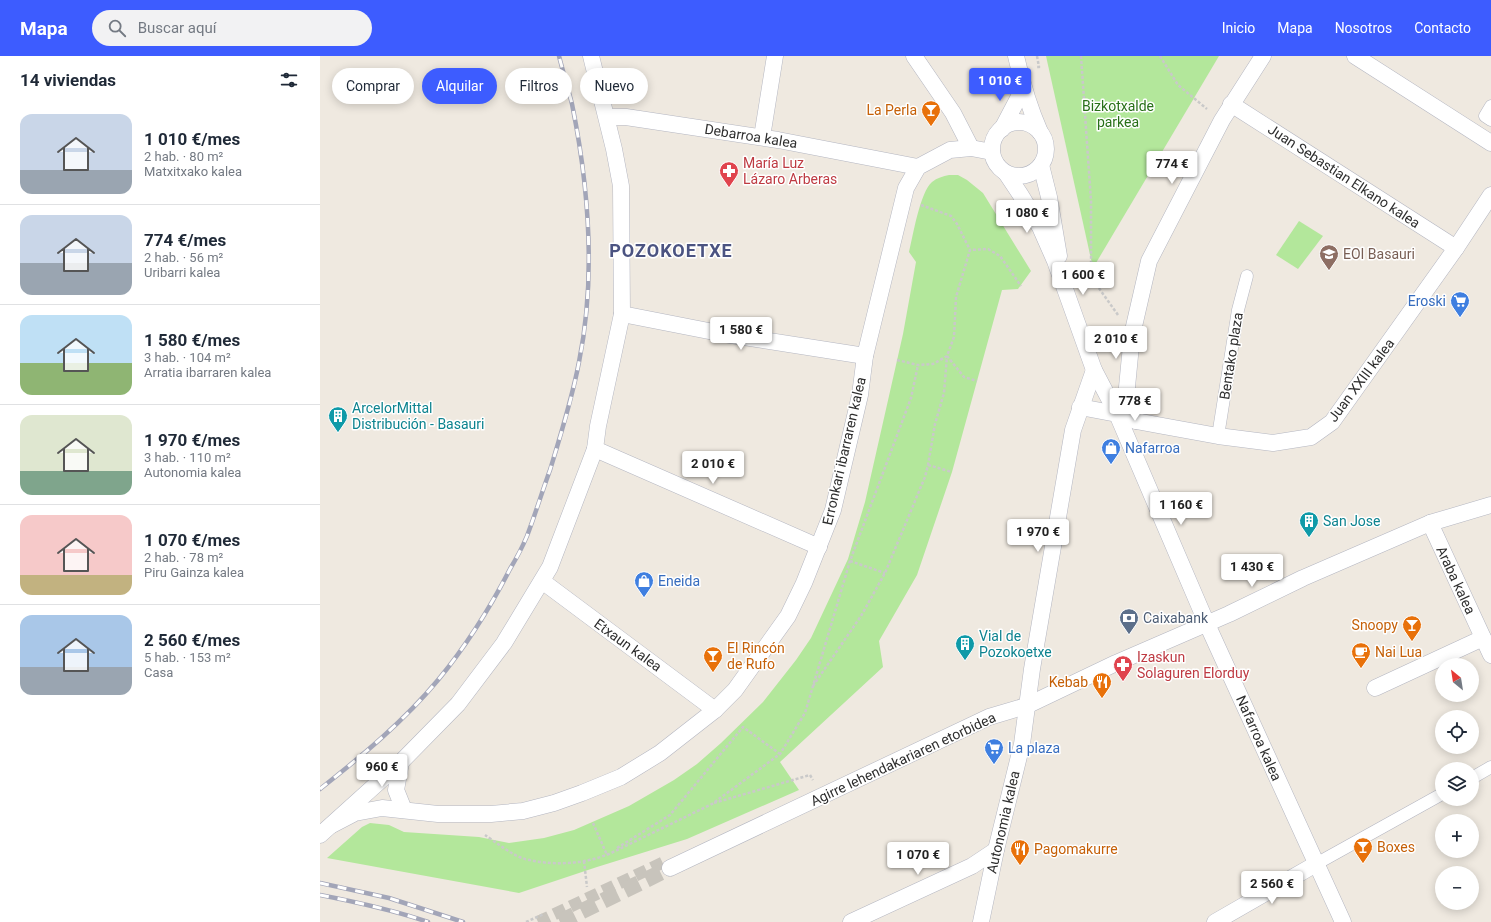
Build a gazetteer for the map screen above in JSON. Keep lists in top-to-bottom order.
{
  "streets": {
    "street": [
      "Debarroa kalea",
      "Juan Sebastian Elkano kalea",
      "Bentako plaza",
      "Juan XXIII kalea",
      "Erronkari ibarraren kalea",
      "Araba kalea",
      "Etxaun kalea",
      "Nafarroa kalea",
      "Agirre lehendakariaren etorbidea",
      "Autonomia kalea"
    ]
  },
  "crossings": [
    ["Debarroa kalea", "Erronkari ibarraren kalea"],
    ["Juan Sebastian Elkano kalea", "Juan XXIII kalea"],
    ["Bentako plaza", "Juan XXIII kalea"],
    ["Juan XXIII kalea", "Nafarroa kalea"],
    ["Juan XXIII kalea", "Autonomia kalea"],
    ["Erronkari ibarraren kalea", "Etxaun kalea"],
    ["Araba kalea", "Agirre lehendakariaren etorbidea"],
    ["Nafarroa kalea", "Agirre lehendakariaren etorbidea"],
    ["Nafarroa kalea", "Autonomia kalea"],
    ["Agirre lehendakariaren etorbidea", "Autonomia kalea"]
  ],
  "districts": ["POZOKOETXE"],
  "parks": ["Bizkotxalde parkea"],
  "places": {
    "bar": [
      "La Perla",
      "Snoopy",
      "El Rincón de Rufo",
      "Boxes"
    ],
    "pharmacy": ["María Luz Lázaro Arberas", "Izaskun Solaguren Elorduy"],
    "school or university": ["EOI Basauri"],
    "supermarket": ["Eroski", "La plaza"],
    "building": ["ArcelorMittal Distribución - Basauri", "San Jose", "Vial de Pozokoetxe"],
    "shop": ["Nafarroa", "Eneida"],
    "bank": ["Caixabank"],
    "cafe": ["Nai Lua"],
    "restaurant": ["Kebab", "Pagomakurre"]
  },
  "north": "top left",
  "page": {
    "header": "Mapa",
    "search": "Buscar aquí",
    "nav": [
      "Inicio",
      "Mapa",
      "Nosotros",
      "Contacto"
    ],
    "heading": "14 viviendas",
    "price": [
      "1 010 €",
      "774 €",
      "1 080 €",
      "1 600 €",
      "1 580 €",
      "2 010 €",
      "778 €",
      "2 010 €",
      "1 160 €",
      "1 970 €",
      "1 430 €",
      "960 €",
      "1 070 €",
      "2 560 €"
    ],
    "chip": [
      "Comprar",
      "Alquilar",
      "Filtros",
      "Nuevo"
    ],
    "list": [
      {
        "name": "1 010 €/mes",
        "note": "2 hab. · 80 m² · Matxitxako kalea"
      },
      {
        "name": "774 €/mes",
        "note": "2 hab. · 56 m² · Uribarri kalea"
      },
      {
        "name": "1 580 €/mes",
        "note": "3 hab. · 104 m² · Arratia ibarraren kalea"
      },
      {
        "name": "1 970 €/mes",
        "note": "3 hab. · 110 m² · Autonomia kalea"
      },
      {
        "name": "1 070 €/mes",
        "note": "2 hab. · 78 m² · Piru Gainza kalea"
      },
      {
        "name": "2 560 €/mes",
        "note": "5 hab. · 153 m² · Casa"
      }
    ],
    "map_buttons": ["+", "−"]
  }
}
